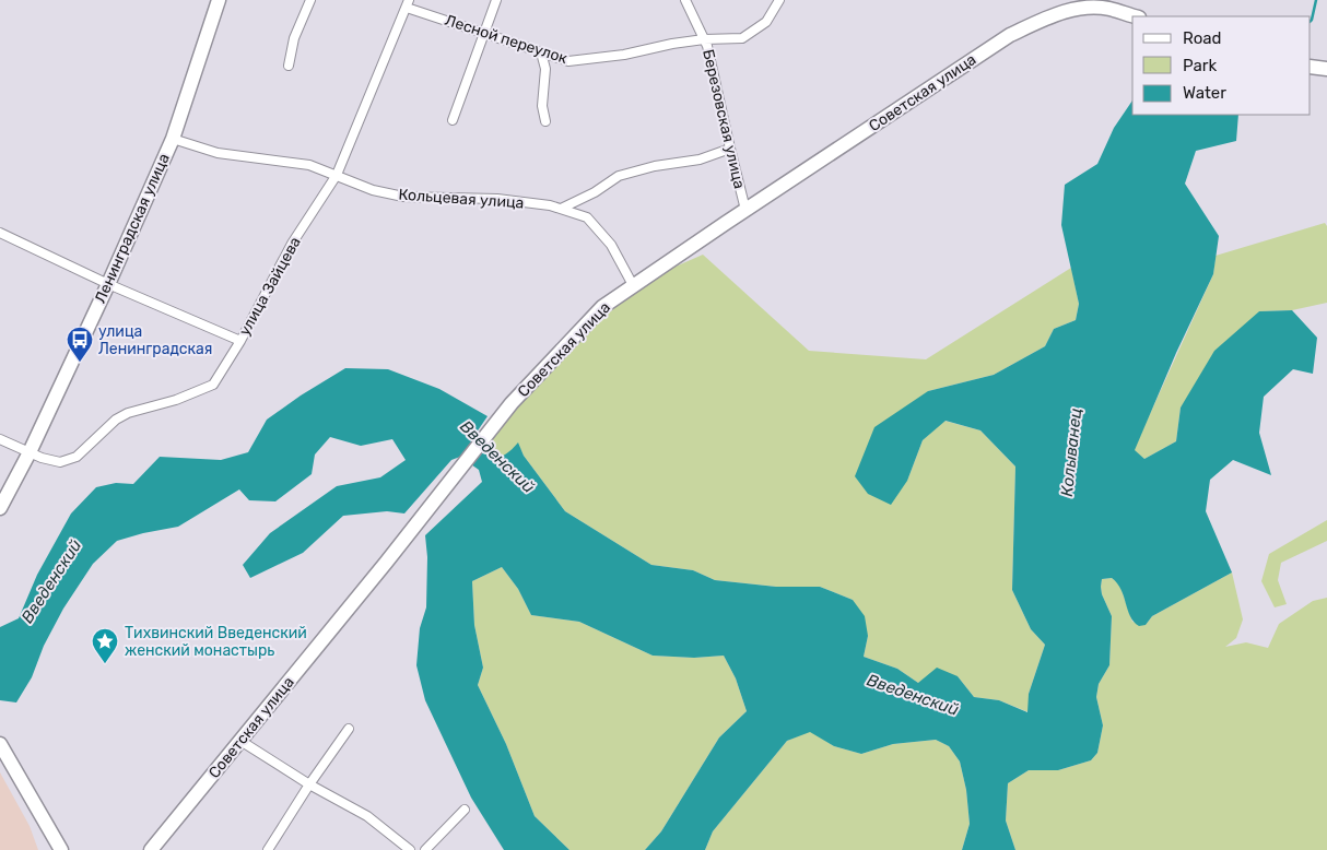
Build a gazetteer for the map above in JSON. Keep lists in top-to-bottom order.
{
  "streets": {
    "main road": ["Советская улица", "Ленинградская улица"],
    "street": [
      "Лесной переулок",
      "Березовская улица",
      "Кольцевая улица",
      "улица Зайцева"
    ]
  },
  "crossings": [
    ["Лесной переулок", "Березовская улица"],
    ["Лесной переулок", "улица Зайцева"],
    ["Советская улица", "Березовская улица"],
    ["Советская улица", "Кольцевая улица"],
    ["Кольцевая улица", "Ленинградская улица"],
    ["Кольцевая улица", "улица Зайцева"],
    ["Ленинградская улица", "улица Зайцева"]
  ],
  "water": ["Колыванец", "Введенский"],
  "places": {
    "bus stop": ["улица Ленинградская"],
    "place": ["Тихвинский Введенский женский монастырь"]
  },
  "legend": ["Road", "Park", "Water"]
}
